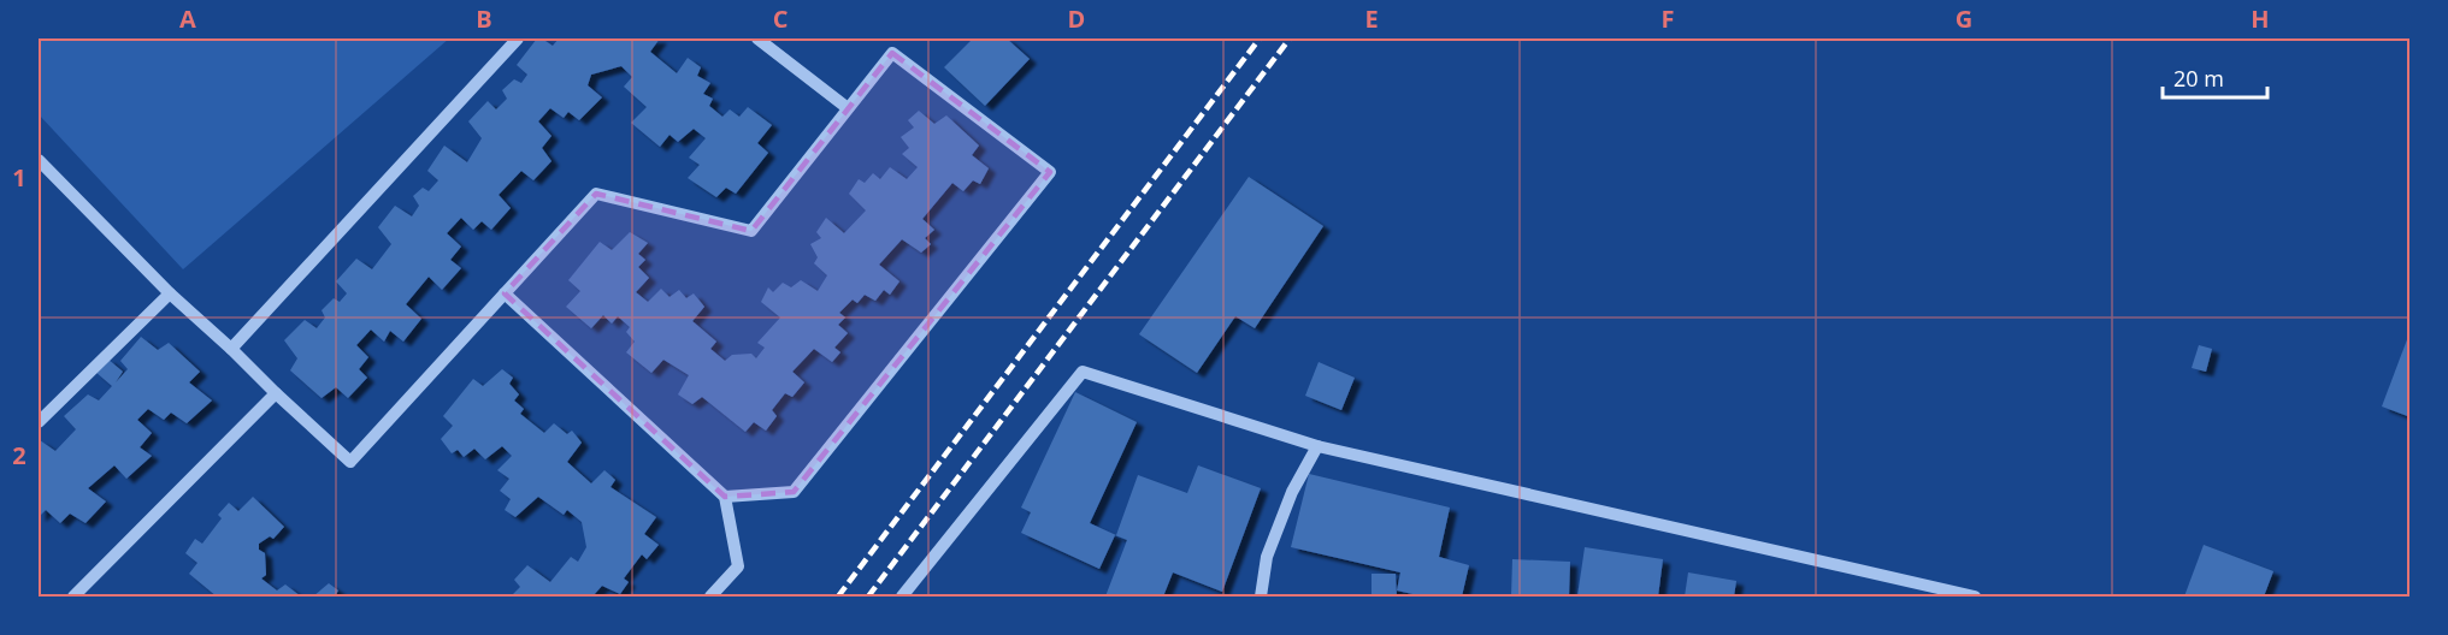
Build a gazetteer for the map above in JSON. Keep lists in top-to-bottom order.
{
  "scale_bar": "20 m",
  "grid": {
    "columns": [
      "A",
      "B",
      "C",
      "D",
      "E",
      "F",
      "G",
      "H"
    ],
    "rows": ["1", "2"]
  }
}
